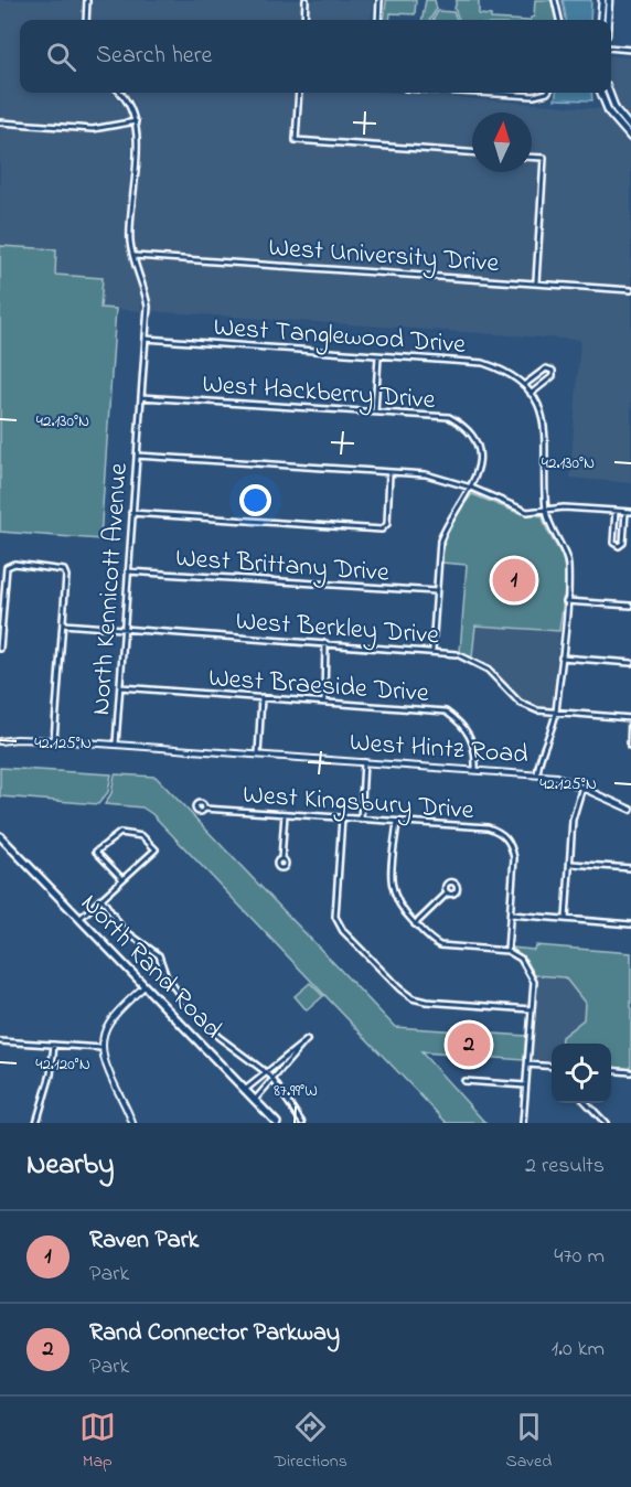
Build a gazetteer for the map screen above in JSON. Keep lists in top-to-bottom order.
{
  "streets": {
    "main road": ["North Rand Road"],
    "street": [
      "West University Drive",
      "West Tanglewood Drive",
      "West Hackberry Drive",
      "West Brittany Drive",
      "North Kennicott Avenue",
      "West Berkley Drive",
      "West Braeside Drive",
      "West Hintz Road",
      "West Kingsbury Drive"
    ]
  },
  "crossings": [
    ["West University Drive", "North Kennicott Avenue"],
    ["West Tanglewood Drive", "North Kennicott Avenue"],
    ["West Tanglewood Drive", "West Berkley Drive"],
    ["West Tanglewood Drive", "West Hintz Road"],
    ["West Hackberry Drive", "North Kennicott Avenue"],
    ["West Brittany Drive", "North Kennicott Avenue"],
    ["North Kennicott Avenue", "West Berkley Drive"],
    ["North Kennicott Avenue", "West Braeside Drive"],
    ["North Kennicott Avenue", "West Hintz Road"],
    ["West Braeside Drive", "West Hintz Road"]
  ],
  "north": "top",
  "page": {
    "search": "Search here",
    "pins": ["1", "2"],
    "heading": ["Nearby", "2 results"],
    "list": [
      {
        "mark": "1",
        "name": "Raven Park",
        "note": "Park",
        "value": "470 m"
      },
      {
        "mark": "2",
        "name": "Rand Connector Parkway",
        "note": "Park",
        "value": "1.0 km"
      }
    ],
    "nav": ["Map", "Directions", "Saved"]
  },
  "coordinates": [
    "42.130°N",
    "42.125°N",
    "42.120°N",
    "87.99°W"
  ]
}
